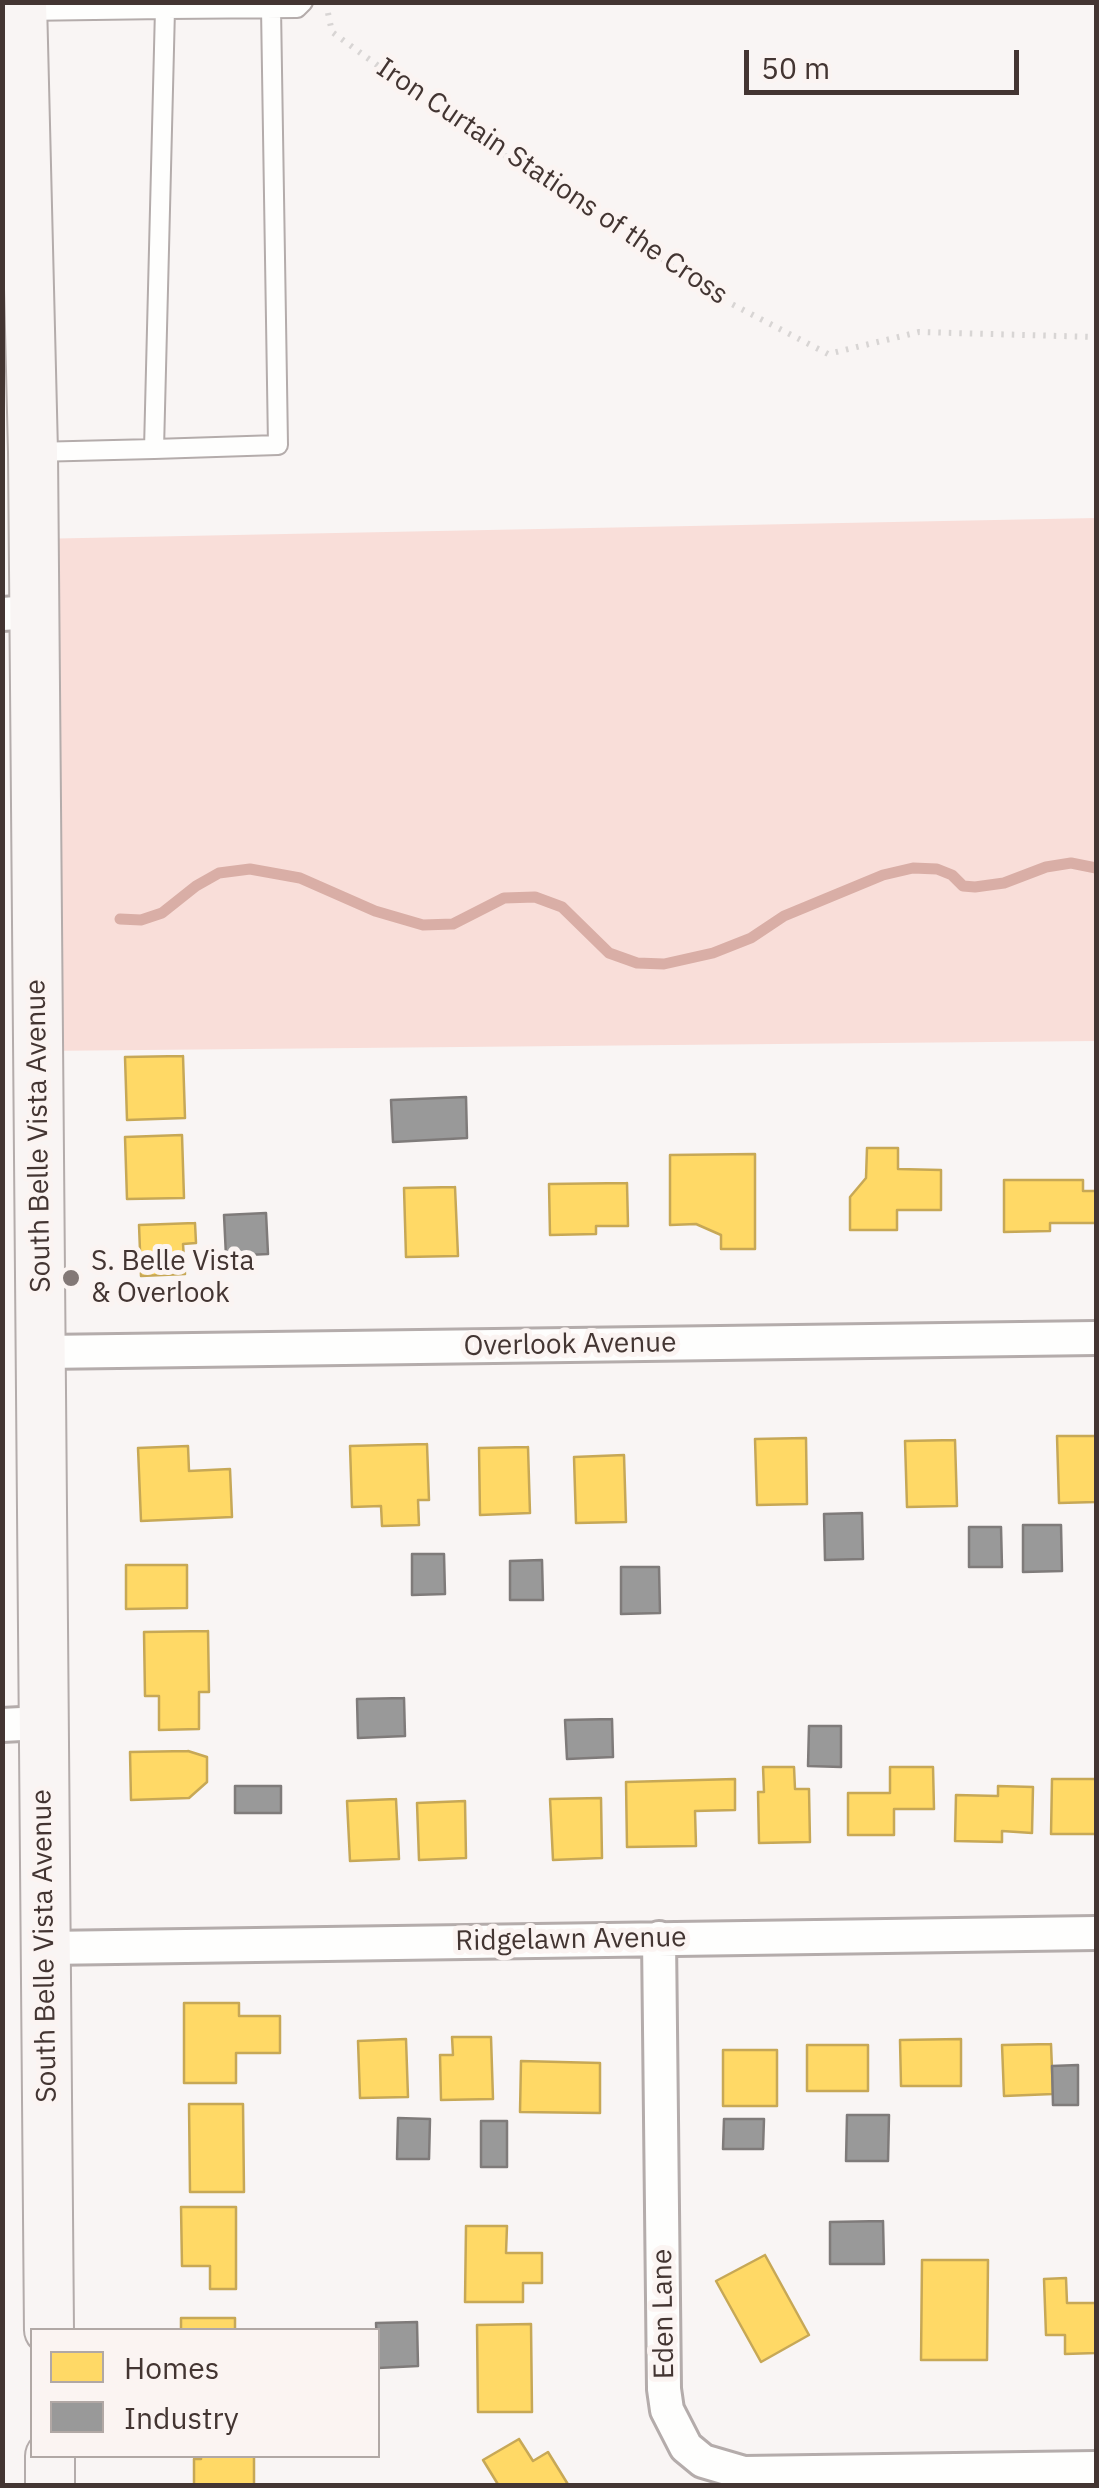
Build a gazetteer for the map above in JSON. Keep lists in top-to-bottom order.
{
  "streets": {
    "street": [
      "South Belle Vista Avenue",
      "Overlook Avenue",
      "Ridgelawn Avenue",
      "Eden Lane"
    ],
    "path": ["Iron Curtain Stations of the Cross"]
  },
  "crossings": [
    ["South Belle Vista Avenue", "Overlook Avenue"],
    ["South Belle Vista Avenue", "Ridgelawn Avenue"],
    ["Ridgelawn Avenue", "Eden Lane"]
  ],
  "places": ["S. Belle Vista & Overlook"],
  "legend": ["Homes", "Industry"],
  "scale_bar": "50 m"
}
